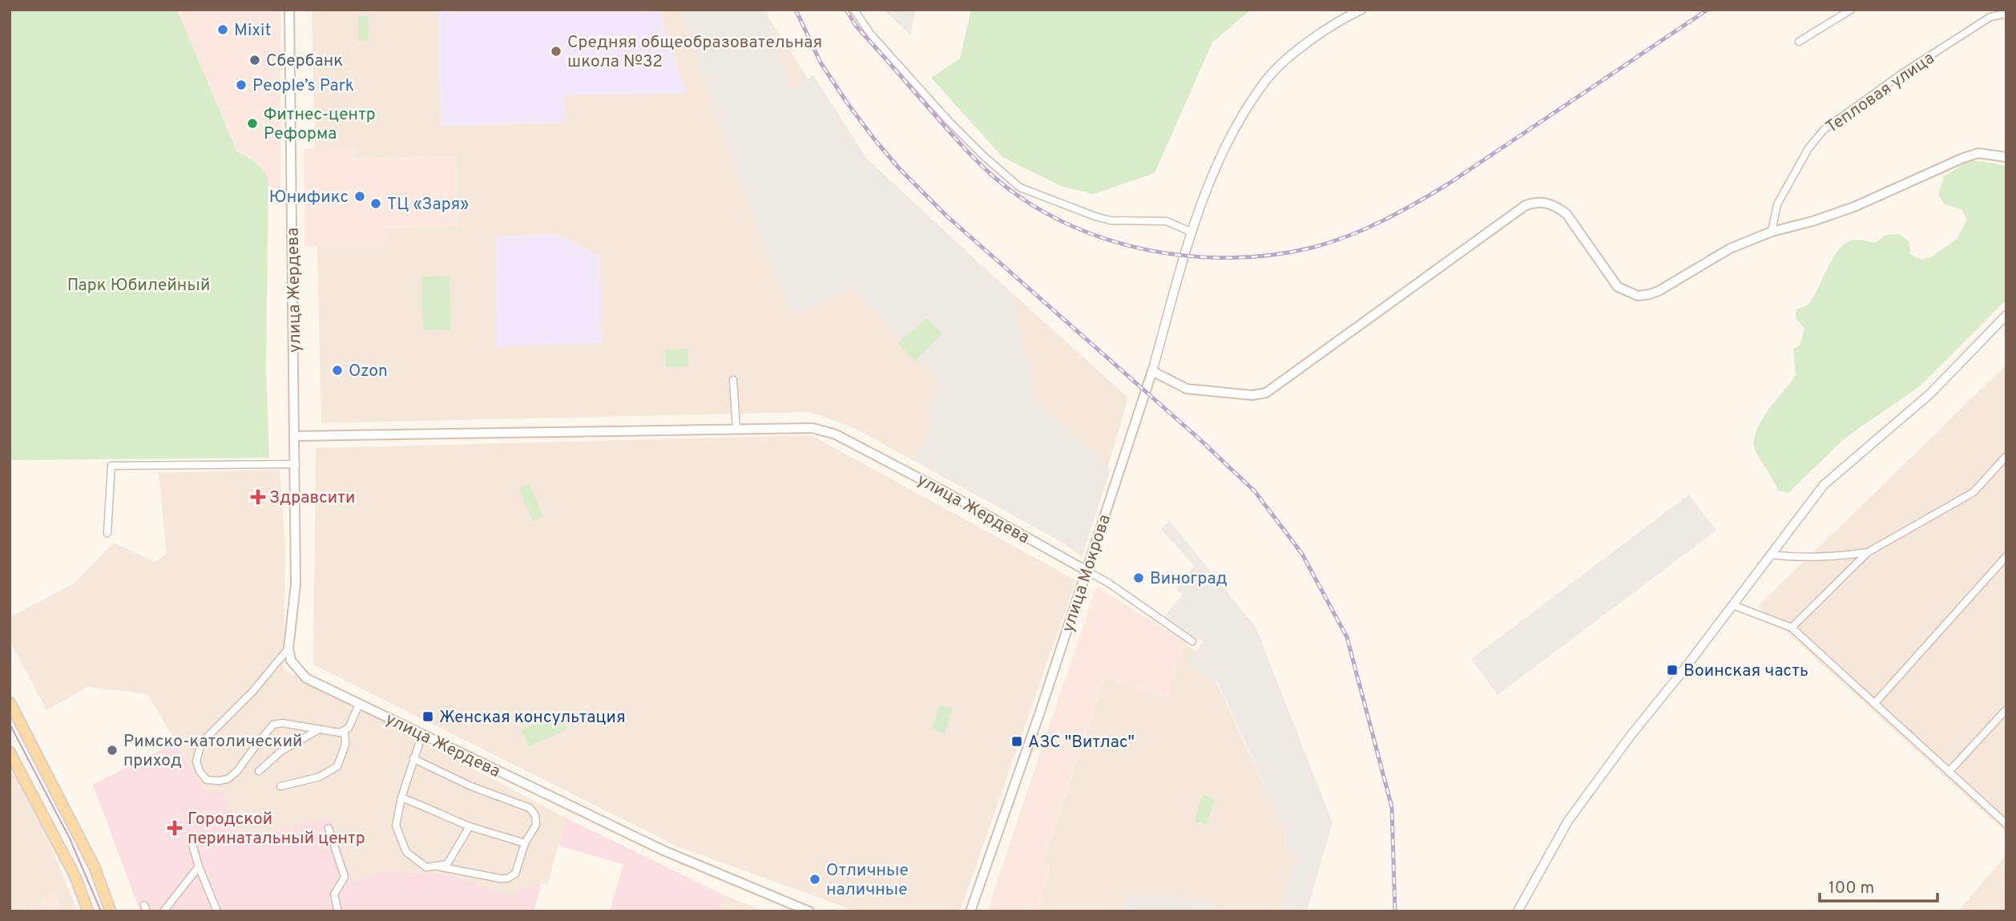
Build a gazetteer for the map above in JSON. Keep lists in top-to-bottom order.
{
  "streets": {
    "main road": ["улица Жердева", "улица Мокрова"],
    "street": ["Тепловая улица"]
  },
  "crossings": [
    ["улица Жердева", "улица Мокрова"]
  ],
  "parks": ["Парк Юбилейный"],
  "places": {
    "other": [
      "Mixit",
      "Средняя общеобразовательная школа №32",
      "Сбербанк",
      "People’s Park",
      "Фитнес-центр Реформа",
      "Юнификс",
      "ТЦ «Заря»",
      "Ozon",
      "Виноград",
      "Римско-католический приход",
      "Отличные наличные"
    ],
    "health": ["Здравсити", "Городской перинатальный центр"],
    "transit": ["Воинская часть", "Женская консультация", "АЗС \"Витлас\""]
  },
  "scale_bar": "100 m"
}
